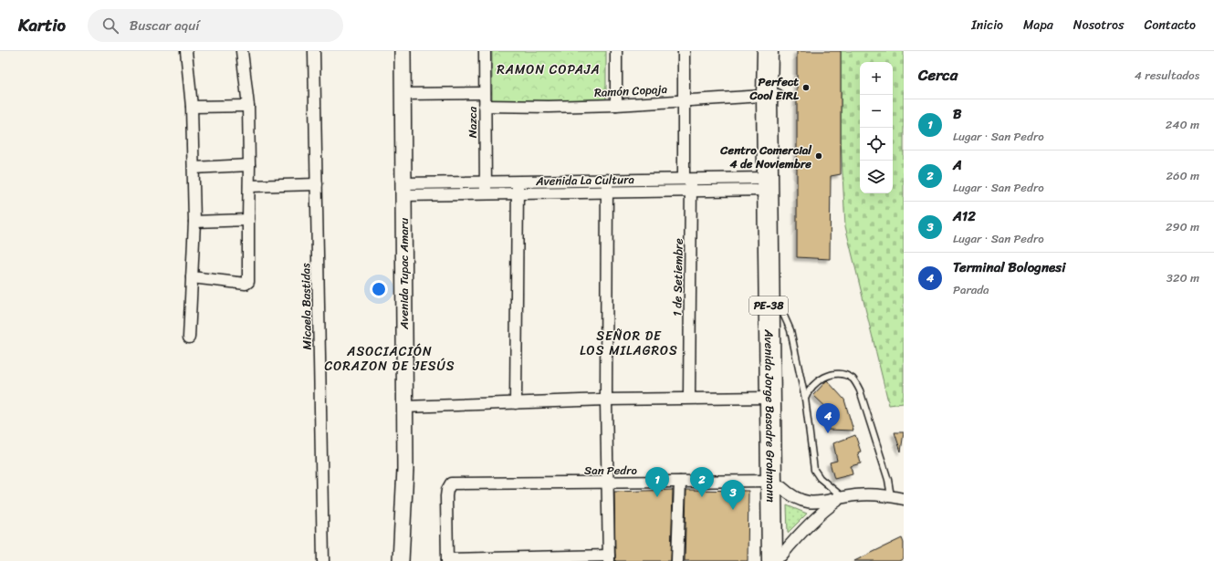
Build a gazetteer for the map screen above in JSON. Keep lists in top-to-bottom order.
{
  "streets": {
    "highway": ["PE-38", "Avenida Jorge Basadre Grohmann"],
    "street": [
      "Ramón Copaja",
      "Nazca",
      "Avenida La Cultura",
      "Avenida Tupac Amaru",
      "1 de Setiembre",
      "Micaela Bastidas",
      "San Pedro"
    ]
  },
  "crossings": [
    ["Ramón Copaja", "Nazca"],
    ["Ramón Copaja", "1 de Setiembre"],
    ["Ramón Copaja", "Avenida Jorge Basadre Grohmann"],
    ["Nazca", "Avenida La Cultura"],
    ["Avenida La Cultura", "Avenida Tupac Amaru"],
    ["Avenida La Cultura", "1 de Setiembre"],
    ["Avenida La Cultura", "Avenida Jorge Basadre Grohmann"],
    ["Avenida Jorge Basadre Grohmann", "San Pedro"]
  ],
  "districts": ["RAMON COPAJA", "SEÑOR DE LOS MILAGROS", "ASOCIACIÓN CORAZON DE JESÚS"],
  "places": ["Perfect Cool EIRL", "Centro Comercial 4 de Noviembre"],
  "page": {
    "header": "Kartio",
    "search": "Buscar aquí",
    "nav": [
      "Inicio",
      "Mapa",
      "Nosotros",
      "Contacto"
    ],
    "heading": ["Cerca", "4 resultados"],
    "map_buttons": ["+", "−"],
    "list": [
      {
        "mark": "1",
        "name": "B",
        "note": "Lugar · San Pedro",
        "value": "240 m"
      },
      {
        "mark": "2",
        "name": "A",
        "note": "Lugar · San Pedro",
        "value": "260 m"
      },
      {
        "mark": "3",
        "name": "A12",
        "note": "Lugar · San Pedro",
        "value": "290 m"
      },
      {
        "mark": "4",
        "name": "Terminal Bolognesi",
        "note": "Parada",
        "value": "320 m"
      }
    ],
    "pins": [
      "4",
      "1",
      "2",
      "3"
    ]
  }
}
